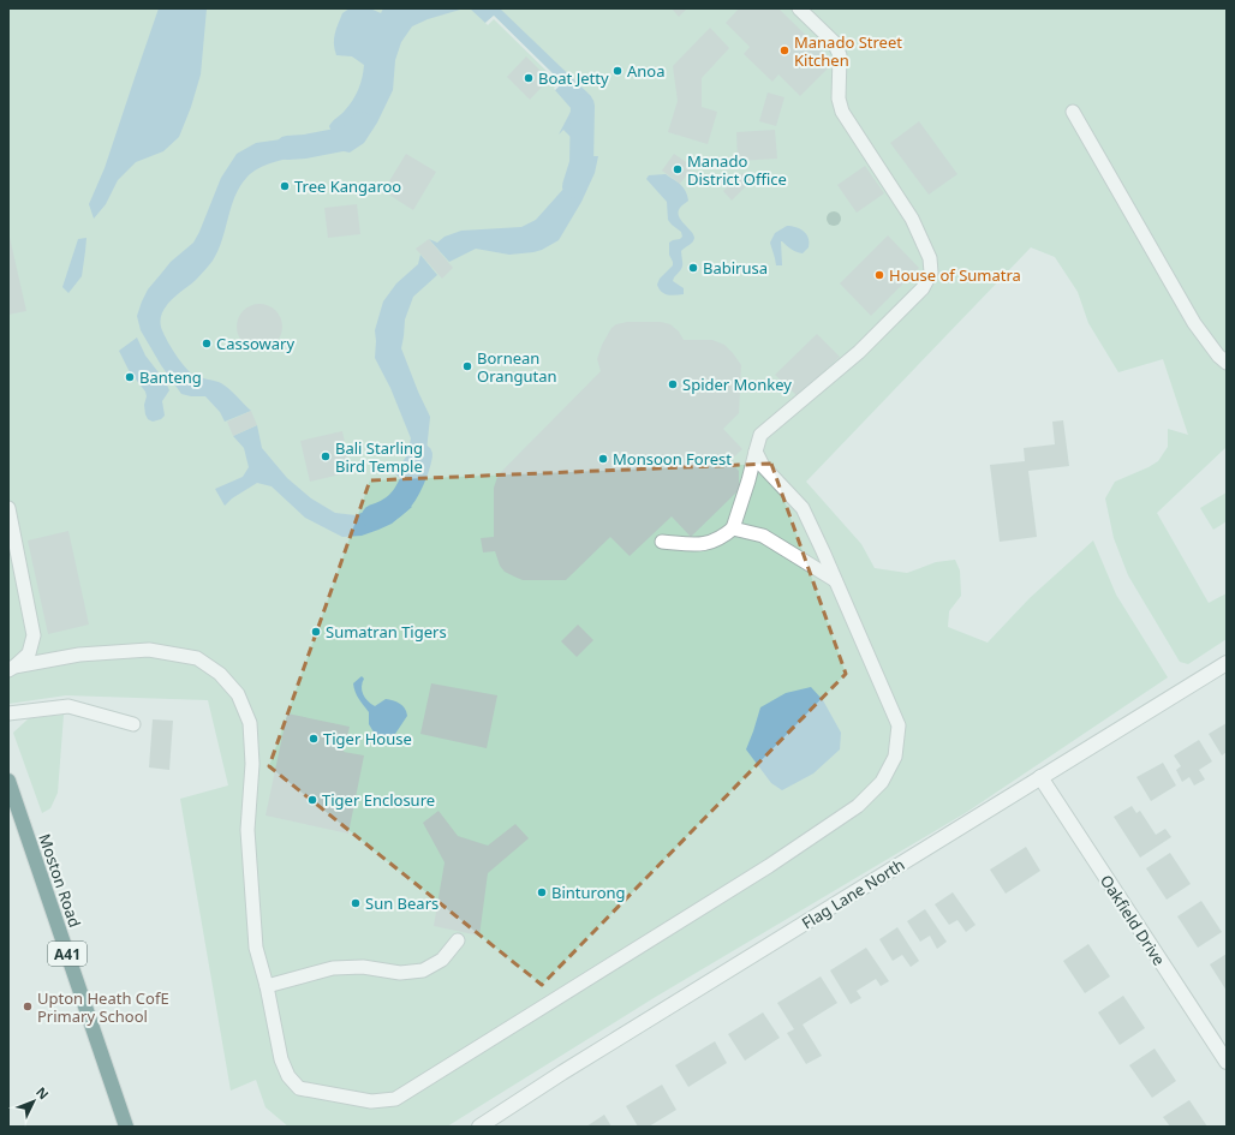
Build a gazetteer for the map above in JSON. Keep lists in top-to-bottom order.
{
  "streets": {
    "highway": ["Moston Road", "A41"],
    "street": ["Flag Lane North", "Oakfield Drive"]
  },
  "crossings": [
    ["Flag Lane North", "Oakfield Drive"]
  ],
  "places": [
    "Manado Street Kitchen",
    "Anoa",
    "Boat Jetty",
    "Manado District Office",
    "Tree Kangaroo",
    "Babirusa",
    "House of Sumatra",
    "Cassowary",
    "Bornean Orangutan",
    "Banteng",
    "Spider Monkey",
    "Bali Starling Bird Temple",
    "Monsoon Forest",
    "Sumatran Tigers",
    "Tiger House",
    "Tiger Enclosure",
    "Binturong",
    "Sun Bears",
    "Upton Heath CofE Primary School"
  ],
  "north": "top right"
}
